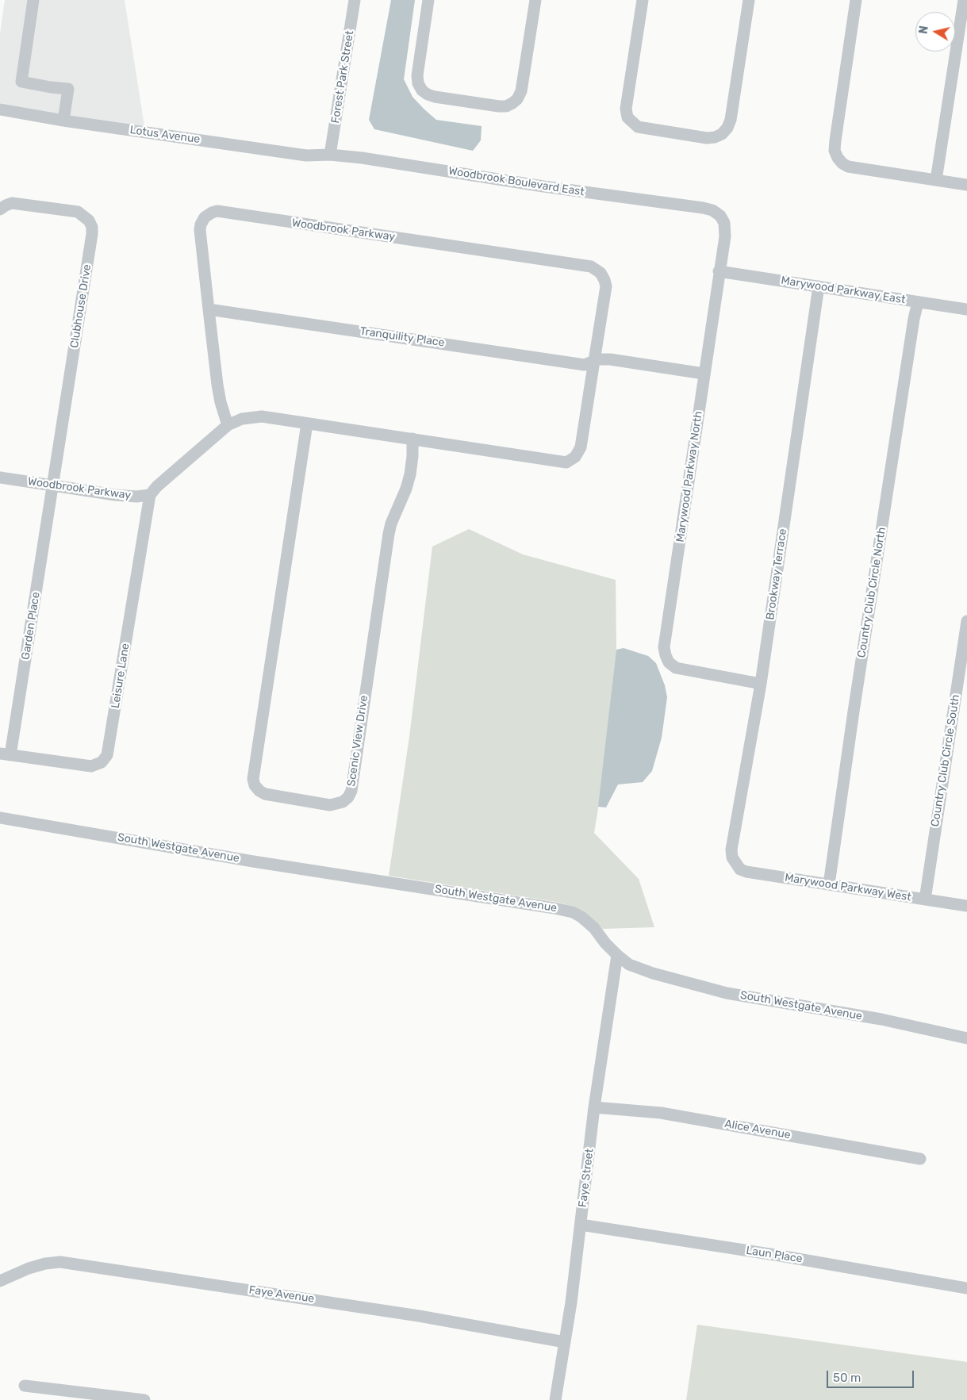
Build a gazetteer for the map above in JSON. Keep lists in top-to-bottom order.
{
  "streets": {
    "street": [
      "Forest Park Street",
      "Lotus Avenue",
      "Woodbrook Boulevard East",
      "Woodbrook Parkway",
      "Marywood Parkway East",
      "Clubhouse Drive",
      "Tranquility Place",
      "Marywood Parkway North",
      "Brookway Terrace",
      "Country Club Circle North",
      "Garden Place",
      "Leisure Lane",
      "Scenic View Drive",
      "Country Club Circle South",
      "South Westgate Avenue",
      "Marywood Parkway West",
      "Alice Avenue",
      "Faye Street",
      "Laun Place",
      "Faye Avenue"
    ]
  },
  "crossings": [
    ["Forest Park Street", "Lotus Avenue"],
    ["Forest Park Street", "Woodbrook Boulevard East"],
    ["Lotus Avenue", "Woodbrook Boulevard East"],
    ["Woodbrook Boulevard East", "Marywood Parkway North"],
    ["Woodbrook Parkway", "Clubhouse Drive"],
    ["Woodbrook Parkway", "Tranquility Place"],
    ["Woodbrook Parkway", "Garden Place"],
    ["Woodbrook Parkway", "Leisure Lane"],
    ["Woodbrook Parkway", "Scenic View Drive"],
    ["Marywood Parkway East", "Marywood Parkway North"],
    ["Marywood Parkway East", "Brookway Terrace"],
    ["Marywood Parkway East", "Country Club Circle North"],
    ["Clubhouse Drive", "Garden Place"],
    ["Marywood Parkway North", "Brookway Terrace"],
    ["Brookway Terrace", "Marywood Parkway West"],
    ["Country Club Circle North", "Marywood Parkway West"],
    ["Garden Place", "Leisure Lane"],
    ["Country Club Circle South", "Marywood Parkway West"],
    ["South Westgate Avenue", "Faye Street"],
    ["Alice Avenue", "Faye Street"],
    ["Faye Street", "Laun Place"],
    ["Faye Street", "Faye Avenue"]
  ],
  "scale_bar": "50 m",
  "north": "left"
}
